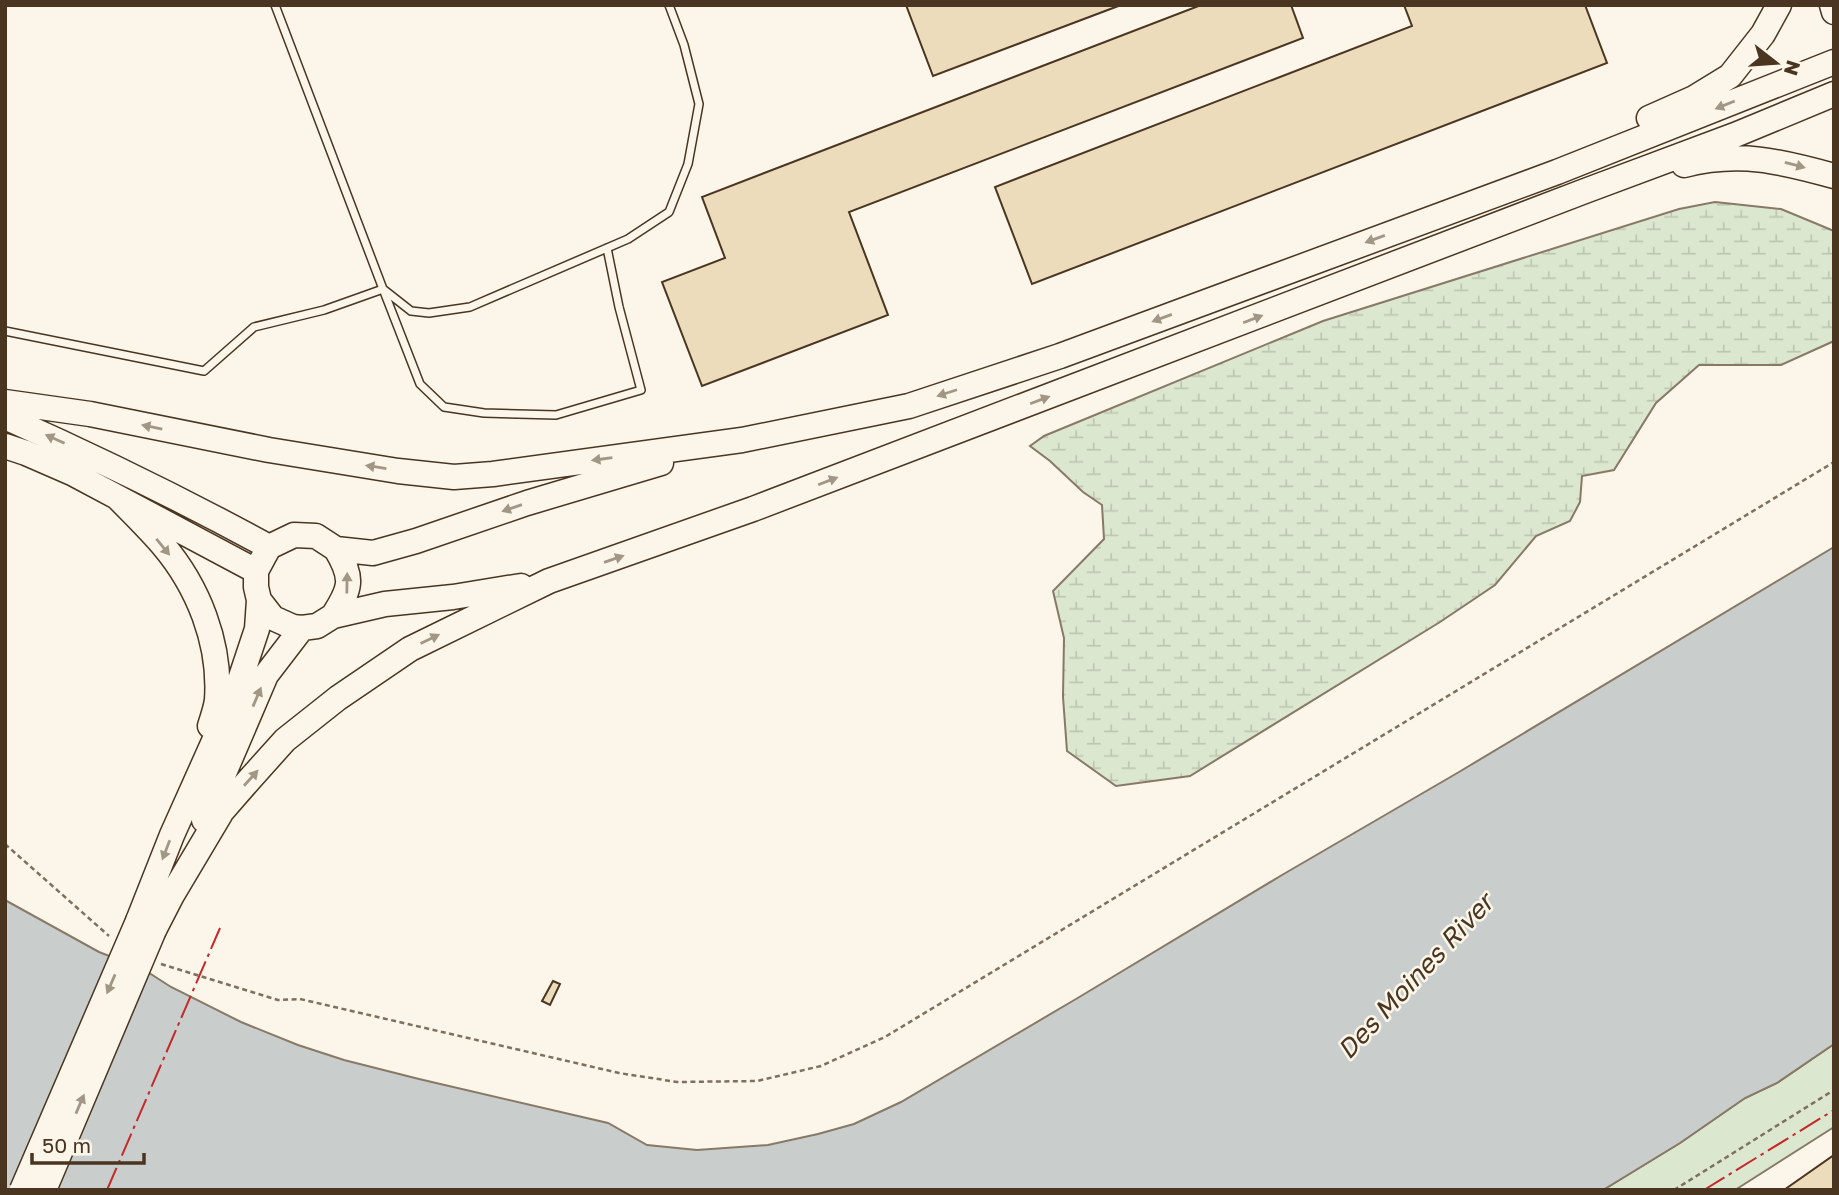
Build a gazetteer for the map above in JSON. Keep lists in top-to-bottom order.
{
  "water": ["Des Moines River"],
  "scale_bar": "50 m",
  "north": "right"
}
